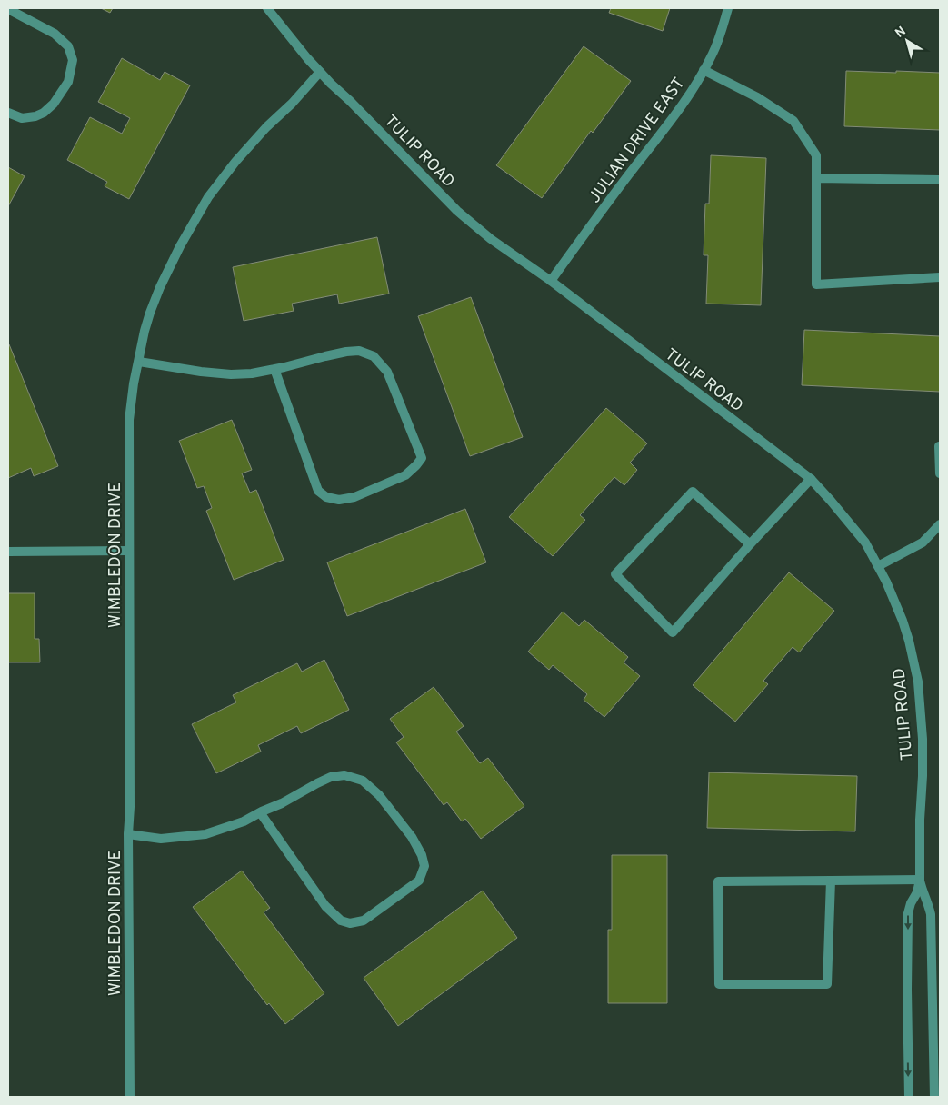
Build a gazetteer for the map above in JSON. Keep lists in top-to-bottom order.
{
  "streets": {
    "street": ["JULIAN DRIVE EAST", "TULIP ROAD", "WIMBLEDON DRIVE"]
  },
  "crossings": [
    ["JULIAN DRIVE EAST", "TULIP ROAD"],
    ["TULIP ROAD", "WIMBLEDON DRIVE"]
  ],
  "north": "top left"
}
